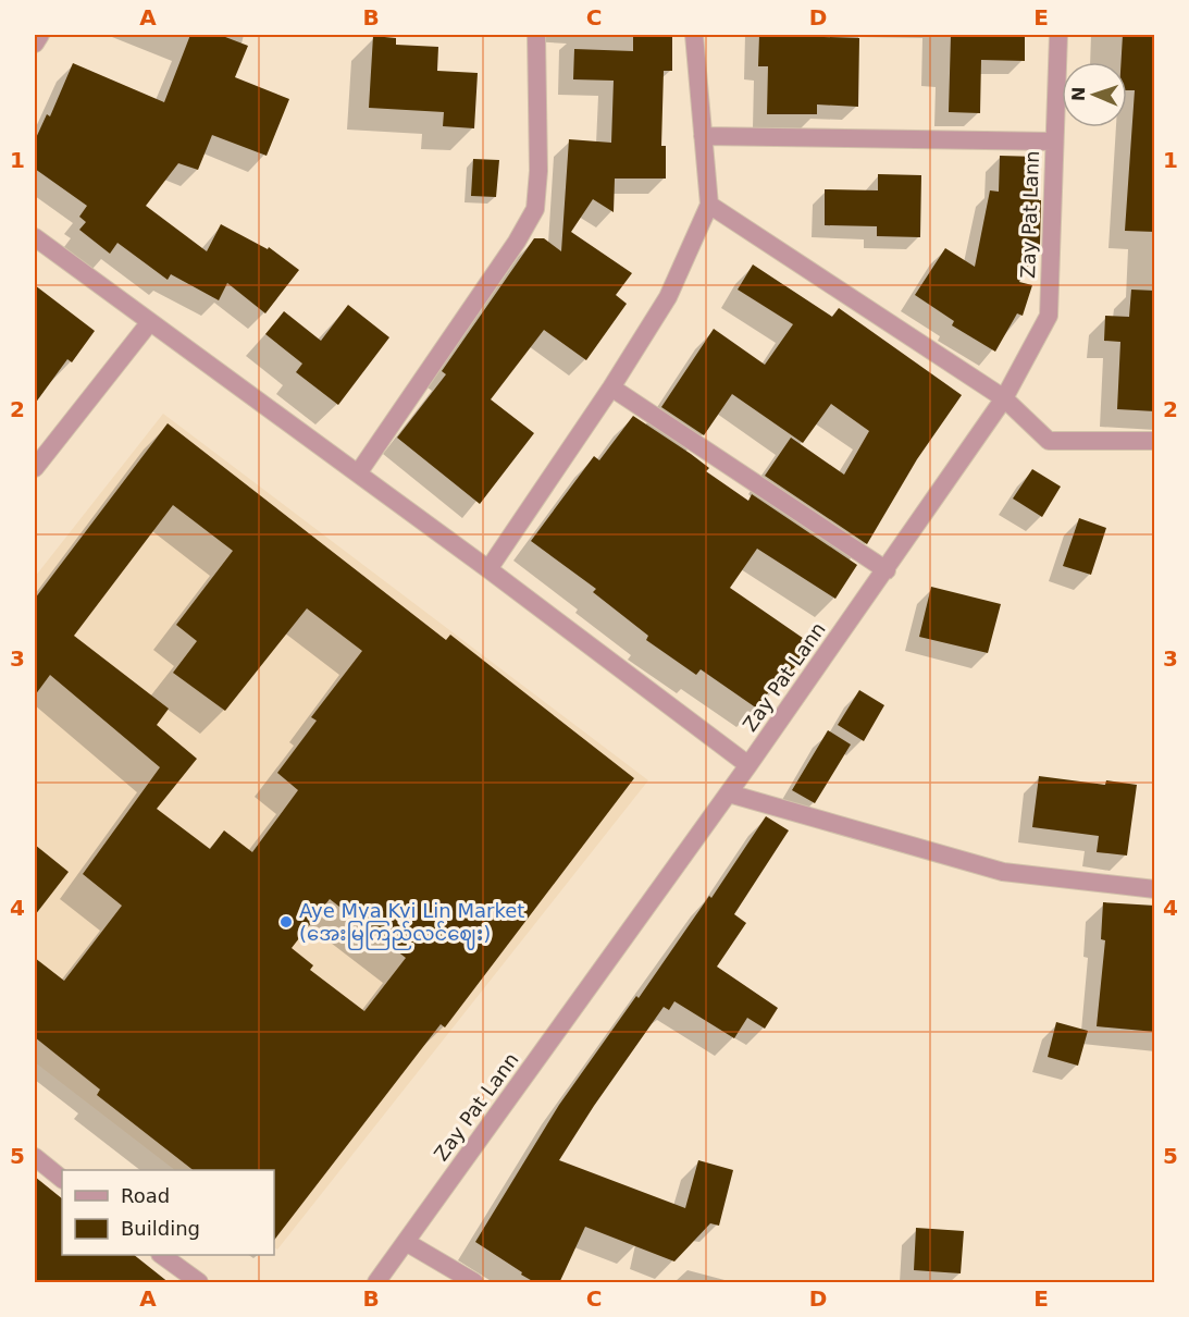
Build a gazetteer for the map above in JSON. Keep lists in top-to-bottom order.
{
  "streets": {
    "street": ["Zay Pat Lann"]
  },
  "places": ["Aye Mya Kyi Lin Market (အေးမြကြည်လင်ဈေး)"],
  "legend": ["Road", "Building"],
  "north": "left",
  "grid": {
    "columns": [
      "A",
      "B",
      "C",
      "D",
      "E"
    ],
    "rows": [
      "1",
      "2",
      "3",
      "4",
      "5"
    ]
  }
}
